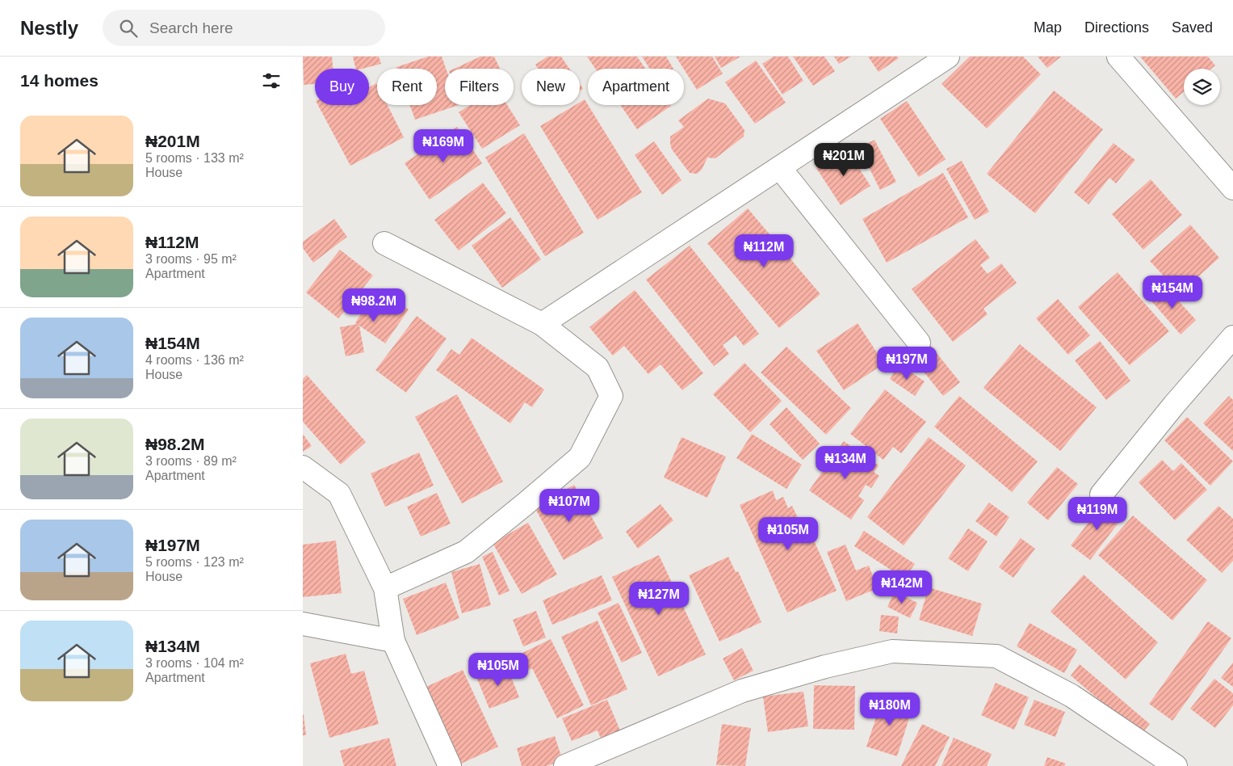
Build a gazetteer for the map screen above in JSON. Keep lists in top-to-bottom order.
{
  "page": {
    "header": "Nestly",
    "search": "Search here",
    "nav": ["Map", "Directions", "Saved"],
    "heading": "14 homes",
    "chip": [
      "Buy",
      "Rent",
      "Filters",
      "New",
      "Apartment"
    ],
    "list": [
      {
        "name": "₦201M",
        "note": "5 rooms · 133 m² · House"
      },
      {
        "name": "₦112M",
        "note": "3 rooms · 95 m² · Apartment"
      },
      {
        "name": "₦154M",
        "note": "4 rooms · 136 m² · House"
      },
      {
        "name": "₦98.2M",
        "note": "3 rooms · 89 m² · Apartment"
      },
      {
        "name": "₦197M",
        "note": "5 rooms · 123 m² · House"
      },
      {
        "name": "₦134M",
        "note": "3 rooms · 104 m² · Apartment"
      }
    ],
    "price": [
      "₦169M",
      "₦201M",
      "₦112M",
      "₦154M",
      "₦98.2M",
      "₦197M",
      "₦134M",
      "₦107M",
      "₦119M",
      "₦105M",
      "₦142M",
      "₦127M",
      "₦105M",
      "₦180M"
    ]
  }
}
